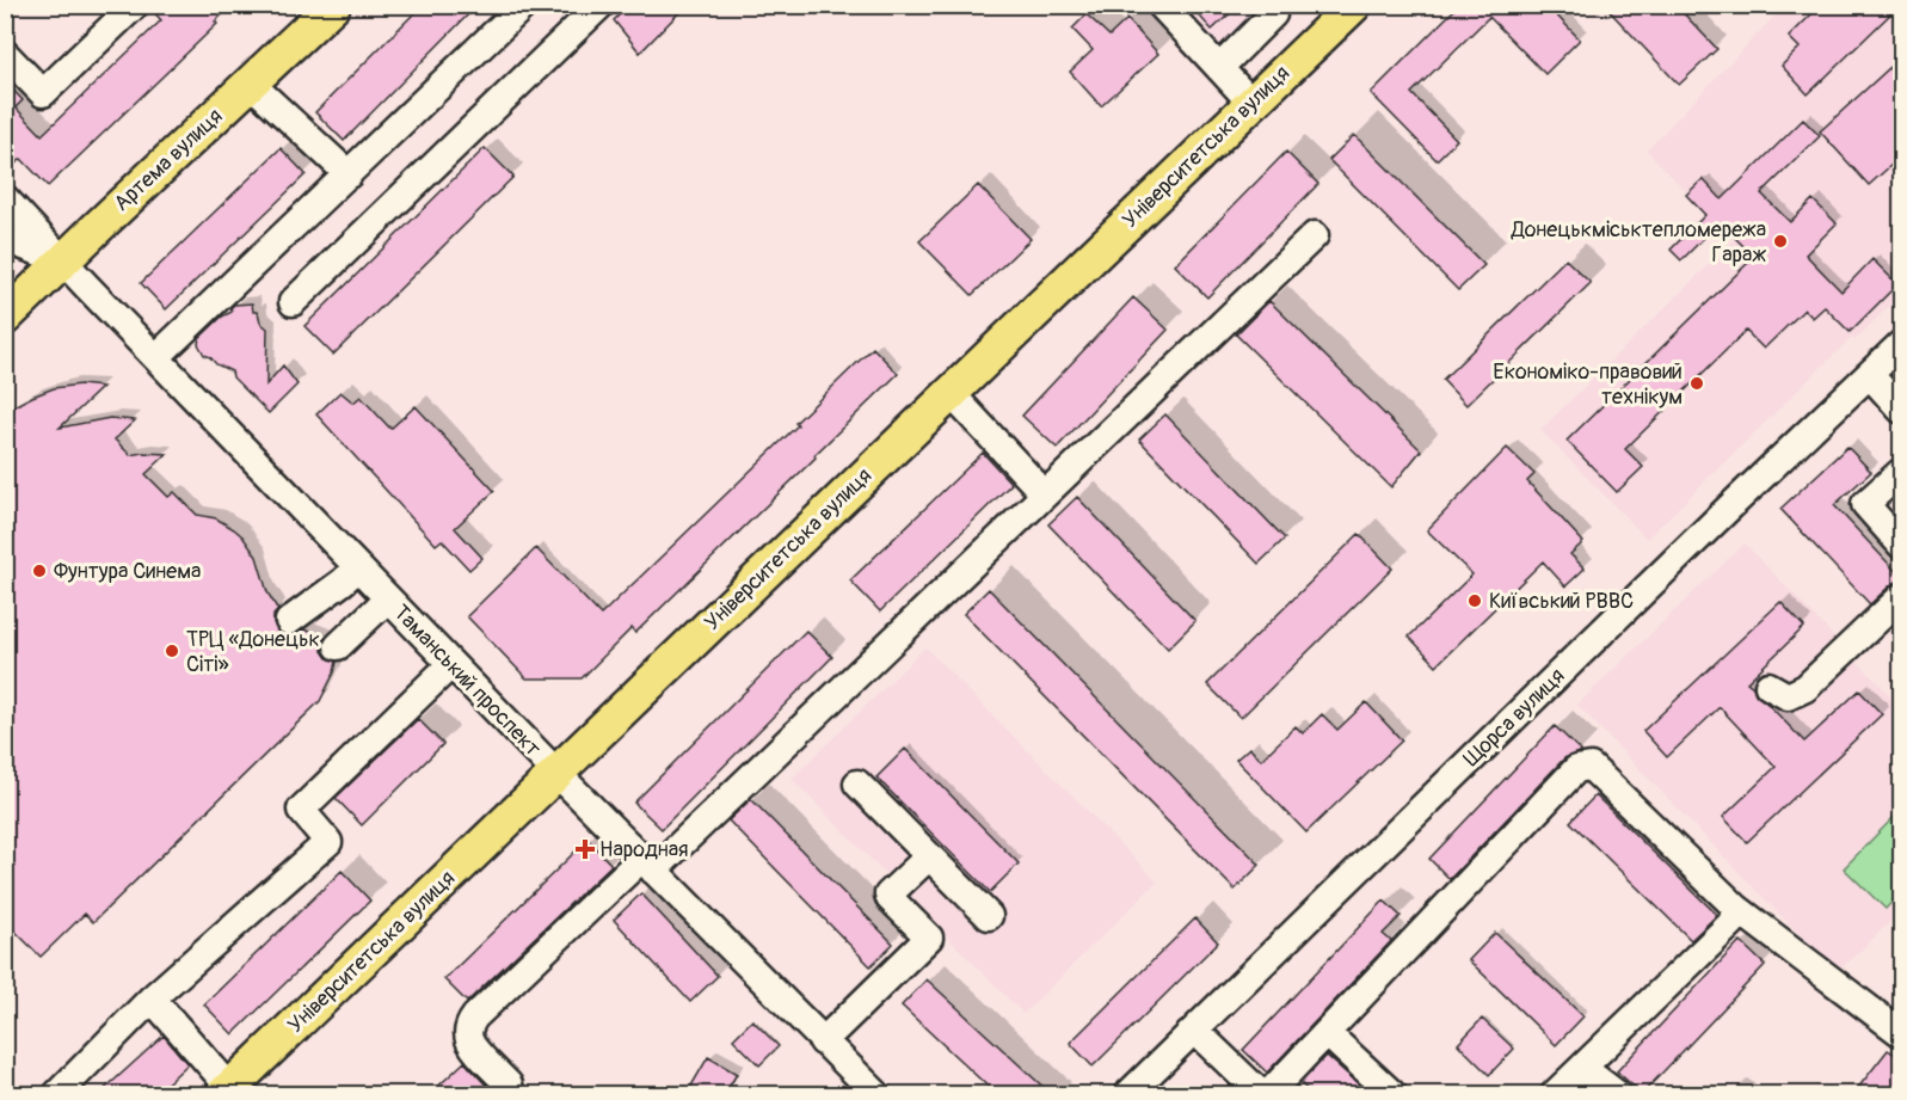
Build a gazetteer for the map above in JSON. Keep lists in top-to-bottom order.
{
  "streets": {
    "main road": ["Університетська вулиця", "Артема вулиця"],
    "street": ["Таманський проспект", "Щорса вулиця"]
  },
  "crossings": [
    ["Університетська вулиця", "Таманський проспект"],
    ["Артема вулиця", "Таманський проспект"]
  ],
  "places": {
    "other": [
      "Донецькміськтепломережа Гараж",
      "Економіко-правовий технікум",
      "Фунтура Синема",
      "Київський РВВС",
      "ТРЦ «Донецьк Сіті»"
    ],
    "health": ["Народная"]
  }
}
